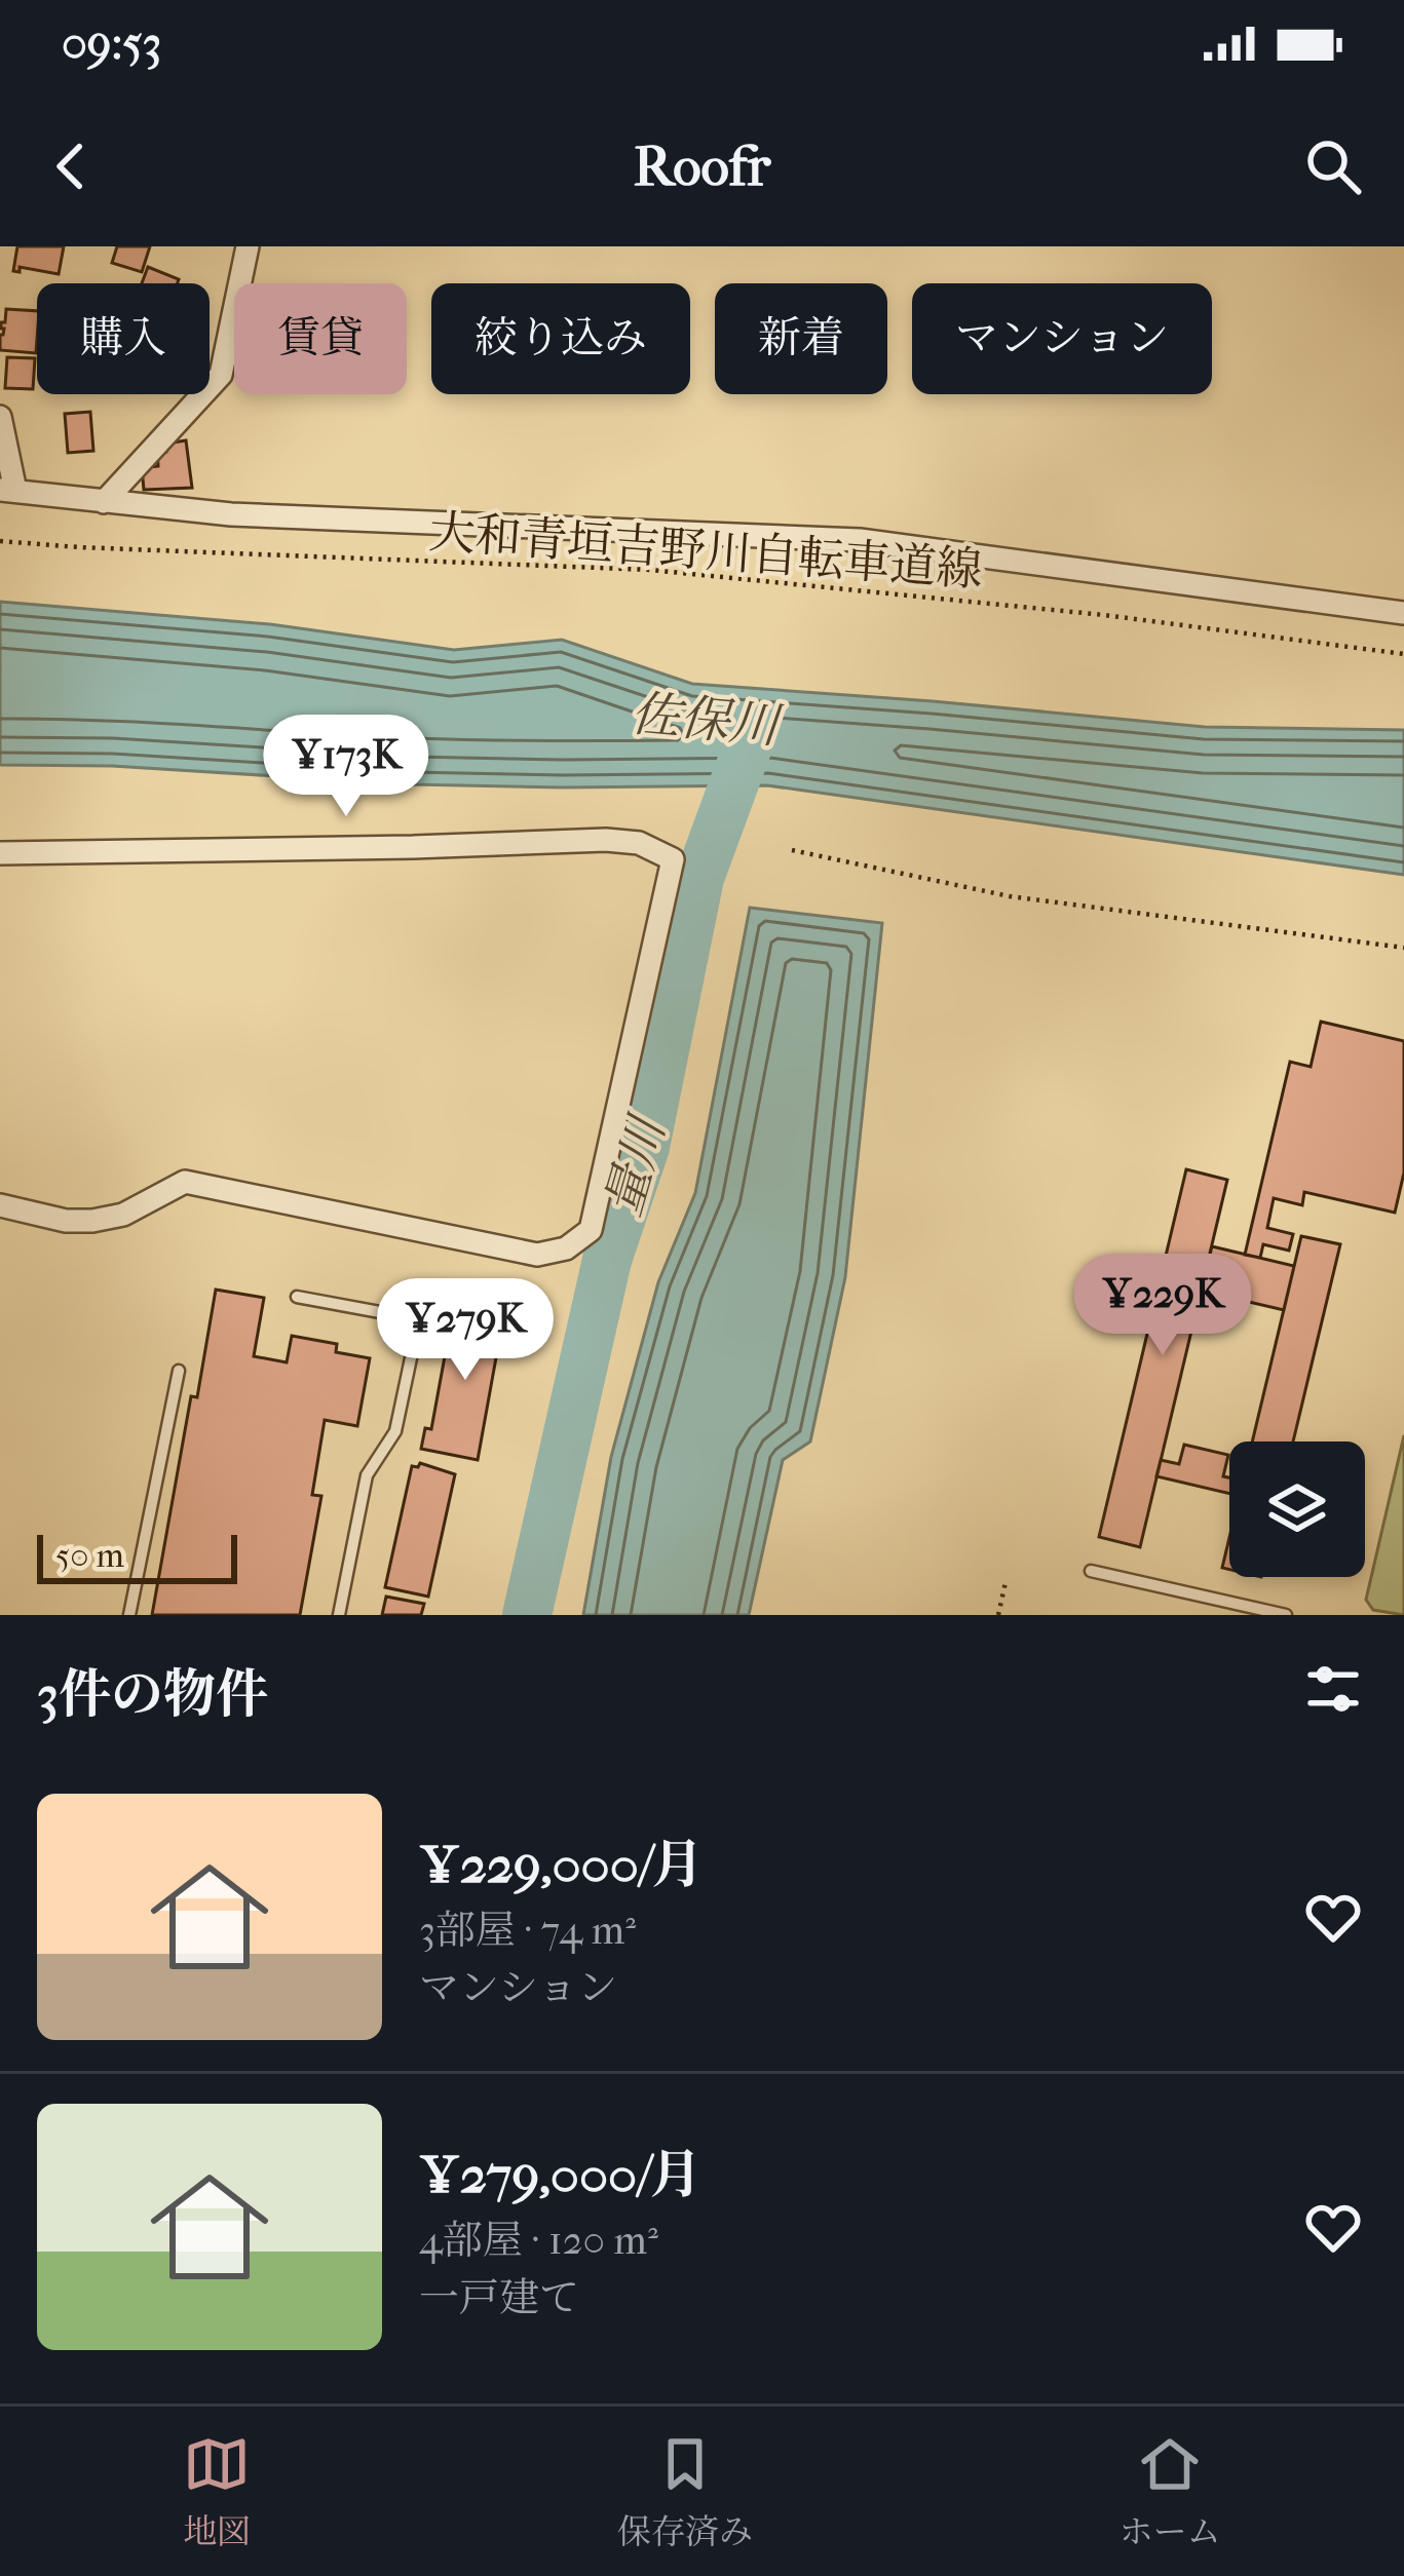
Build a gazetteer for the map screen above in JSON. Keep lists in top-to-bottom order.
{
  "streets": {
    "path": ["大和青垣吉野川自転車道線"]
  },
  "water": ["佐保川", "量川"],
  "scale_bar": "50 m",
  "page": {
    "status": "09:53",
    "header": "Roofr",
    "chip": [
      "購入",
      "賃貸",
      "絞り込み",
      "新着",
      "マンション"
    ],
    "price": ["¥173K", "¥229K", "¥279K"],
    "scale": "50 m",
    "heading": "3件の物件",
    "list": [
      {
        "name": "¥229,000/月",
        "note": "3部屋 · 74 m² · マンション"
      },
      {
        "name": "¥279,000/月",
        "note": "4部屋 · 120 m² · 一戸建て"
      }
    ],
    "tabs": ["地図", "保存済み", "ホーム"]
  }
}
